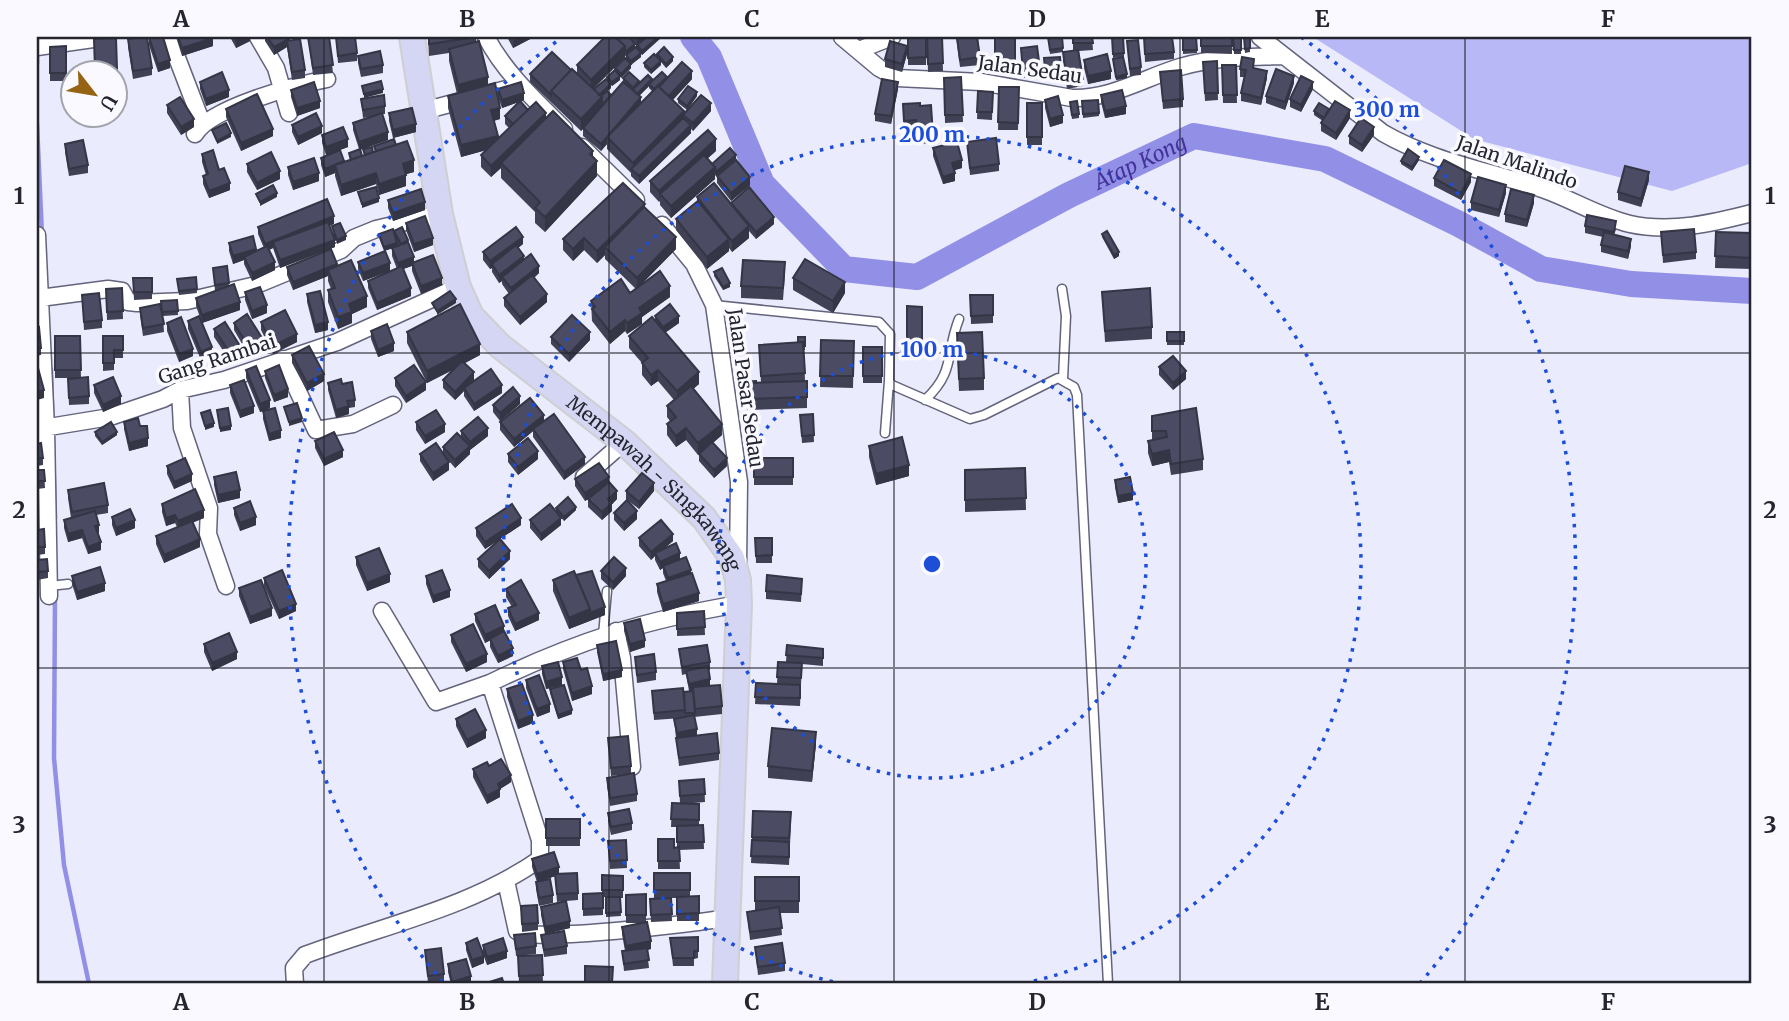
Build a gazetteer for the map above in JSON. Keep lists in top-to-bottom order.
{
  "streets": {
    "highway": ["Mempawah - Singkawang"],
    "street": [
      "Jalan Sedau",
      "Jalan Malindo",
      "Gang Rambai",
      "Jalan Pasar Sedau"
    ]
  },
  "crossings": [
    ["Jalan Sedau", "Jalan Malindo"],
    ["Gang Rambai", "Mempawah - Singkawang"],
    ["Jalan Pasar Sedau", "Mempawah - Singkawang"]
  ],
  "water": ["Atap Kong"],
  "north": "bottom right",
  "grid": {
    "columns": [
      "A",
      "B",
      "C",
      "D",
      "E",
      "F"
    ],
    "rows": ["1", "2", "3"]
  },
  "rings": ["300 m", "200 m", "100 m"]
}
